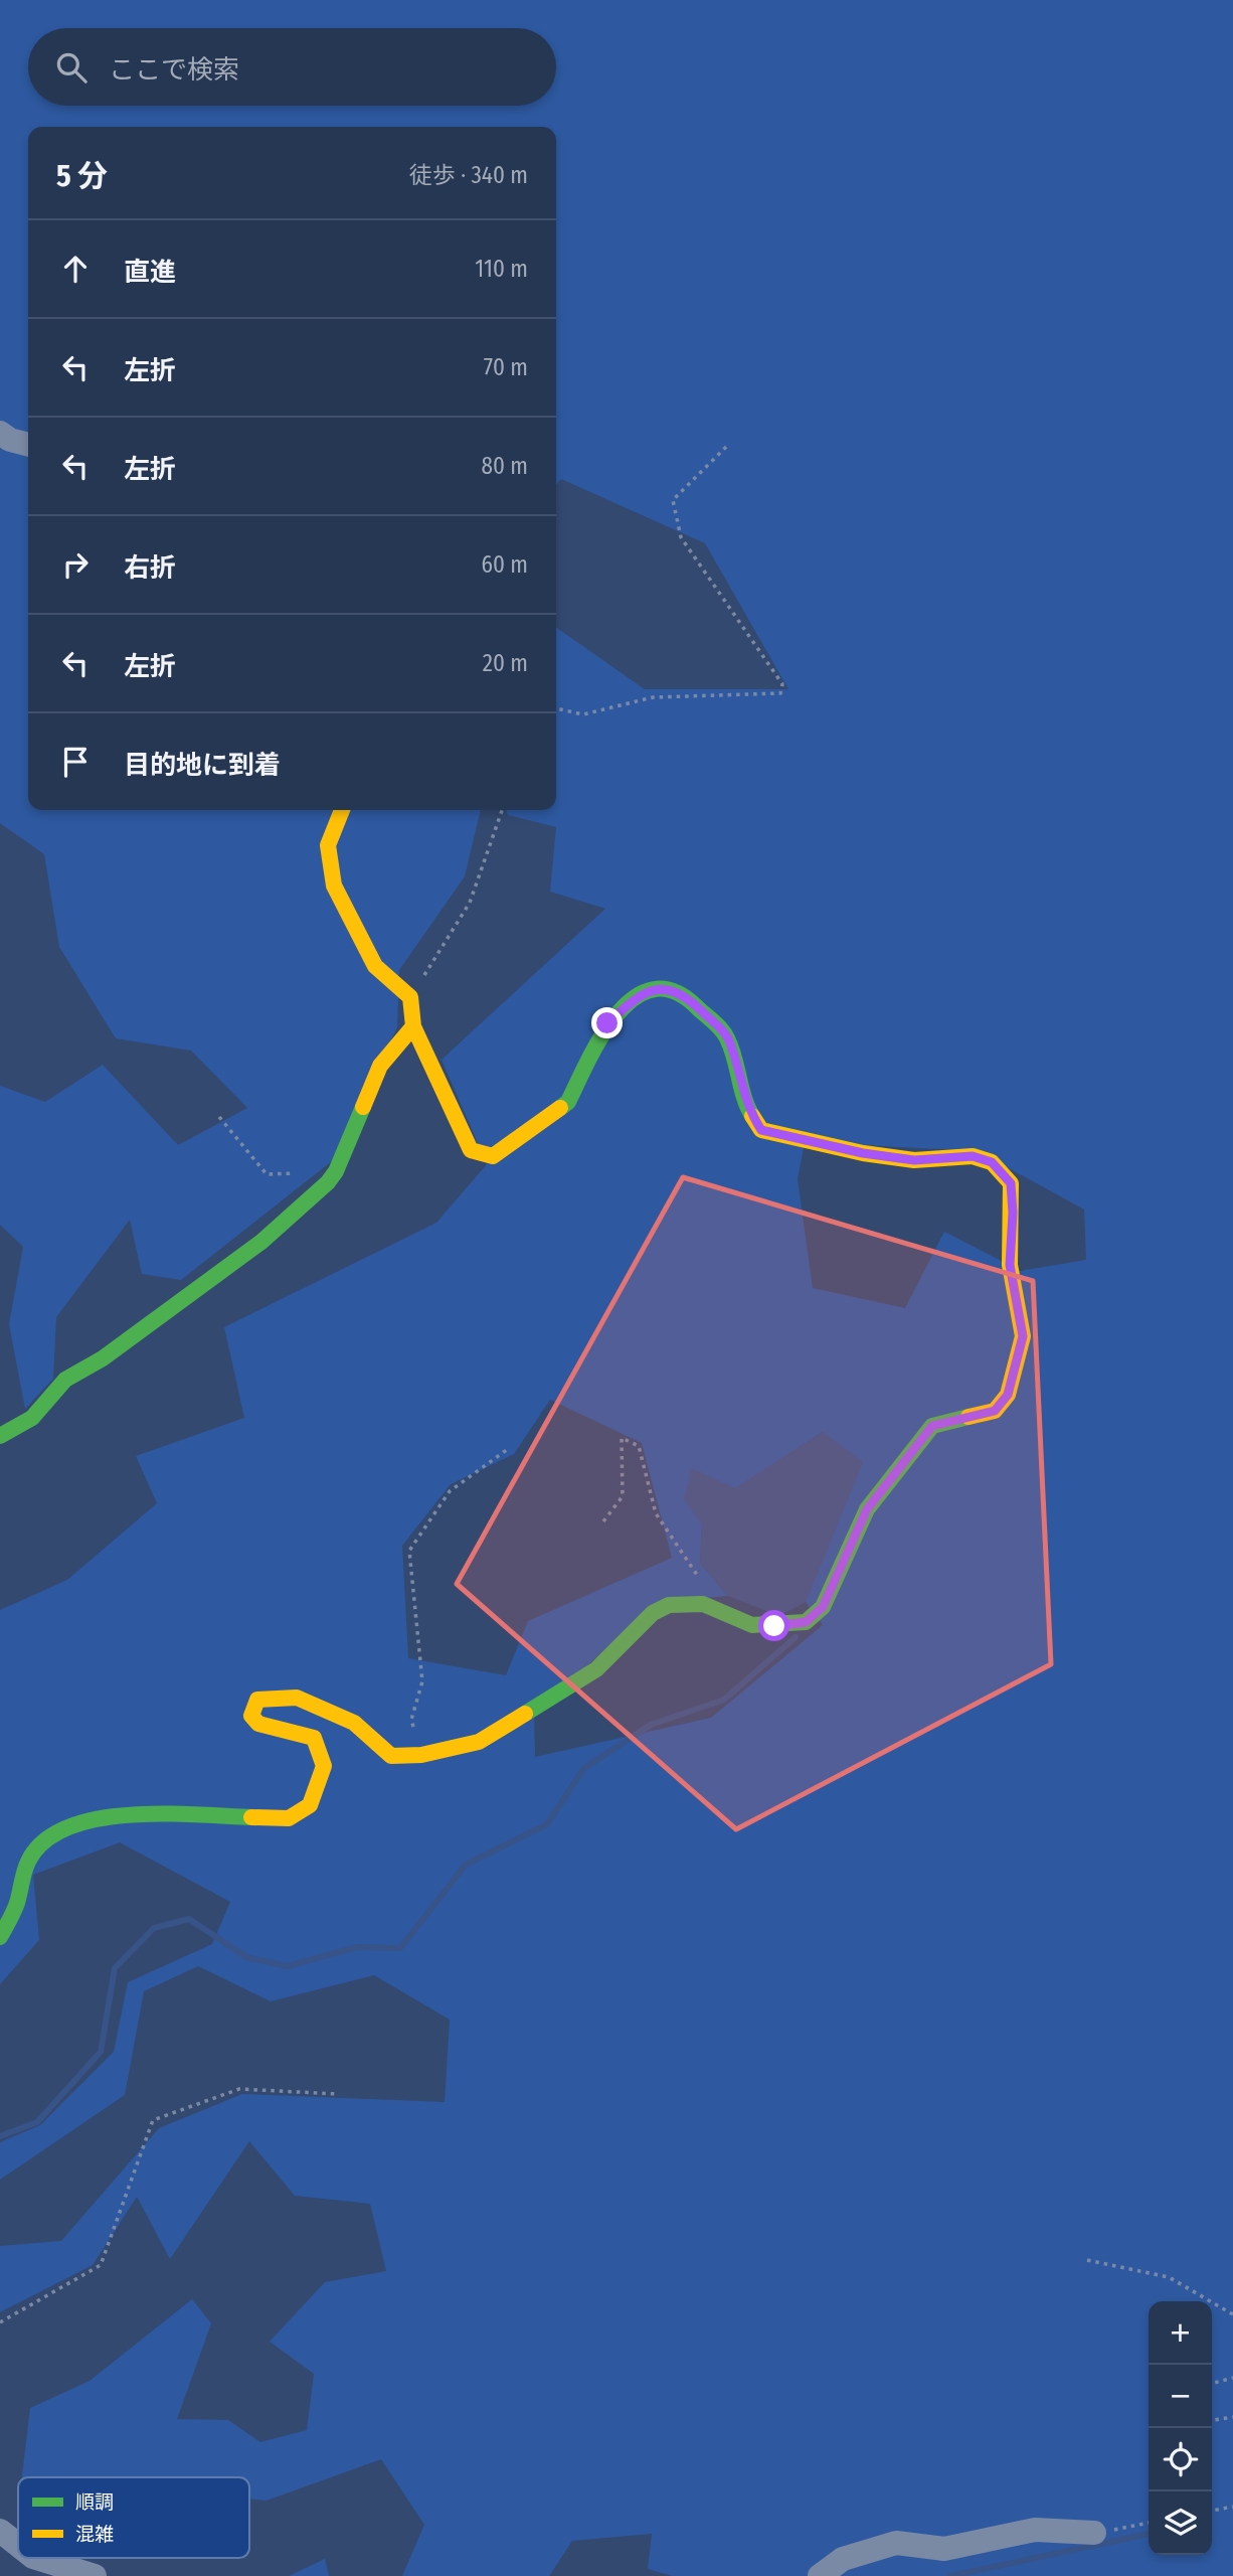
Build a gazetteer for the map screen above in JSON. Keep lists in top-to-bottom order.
{
  "legend": ["順調", "混雑"],
  "page": {
    "search": "ここで検索",
    "heading": ["5 分", "徒歩 · 340 m"],
    "list": [
      ["直進", "110 m"],
      ["左折", "70 m"],
      ["左折", "80 m"],
      ["右折", "60 m"],
      ["左折", "20 m"],
      "目的地に到着"
    ],
    "map_buttons": ["+", "−"]
  }
}
